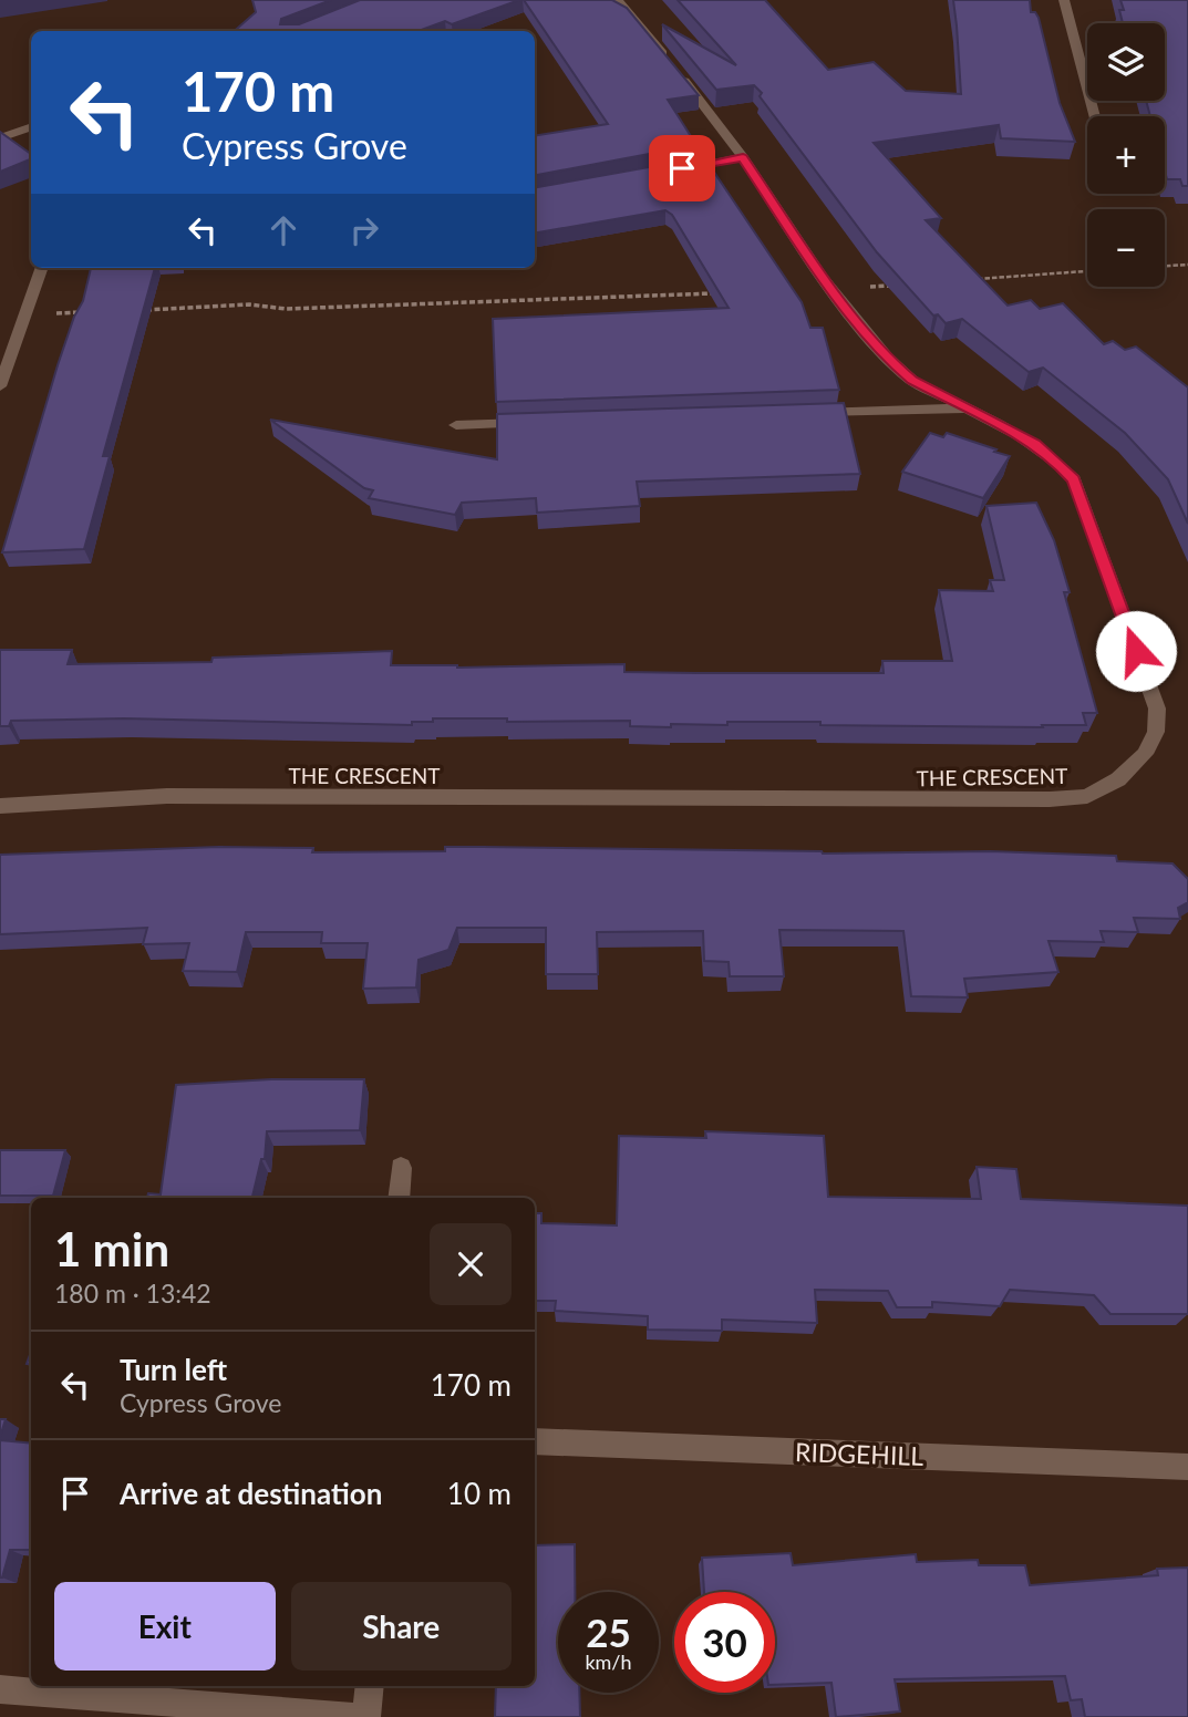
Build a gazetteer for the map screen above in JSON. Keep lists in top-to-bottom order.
{
  "streets": {
    "street": ["THE CRESCENT", "RIDGEHILL"]
  },
  "page": {
    "map_buttons": ["+", "−"],
    "turn": ["170 m", "Cypress Grove"],
    "heading": ["1 min", "180 m · 13:42"],
    "list": [
      {
        "name": "Turn left",
        "note": "Cypress Grove",
        "value": "170 m"
      },
      {
        "name": "Arrive at destination",
        "value": "10 m"
      }
    ],
    "buttons": ["Exit", "Share"],
    "speed": "25 km/h",
    "limit": "30"
  }
}
